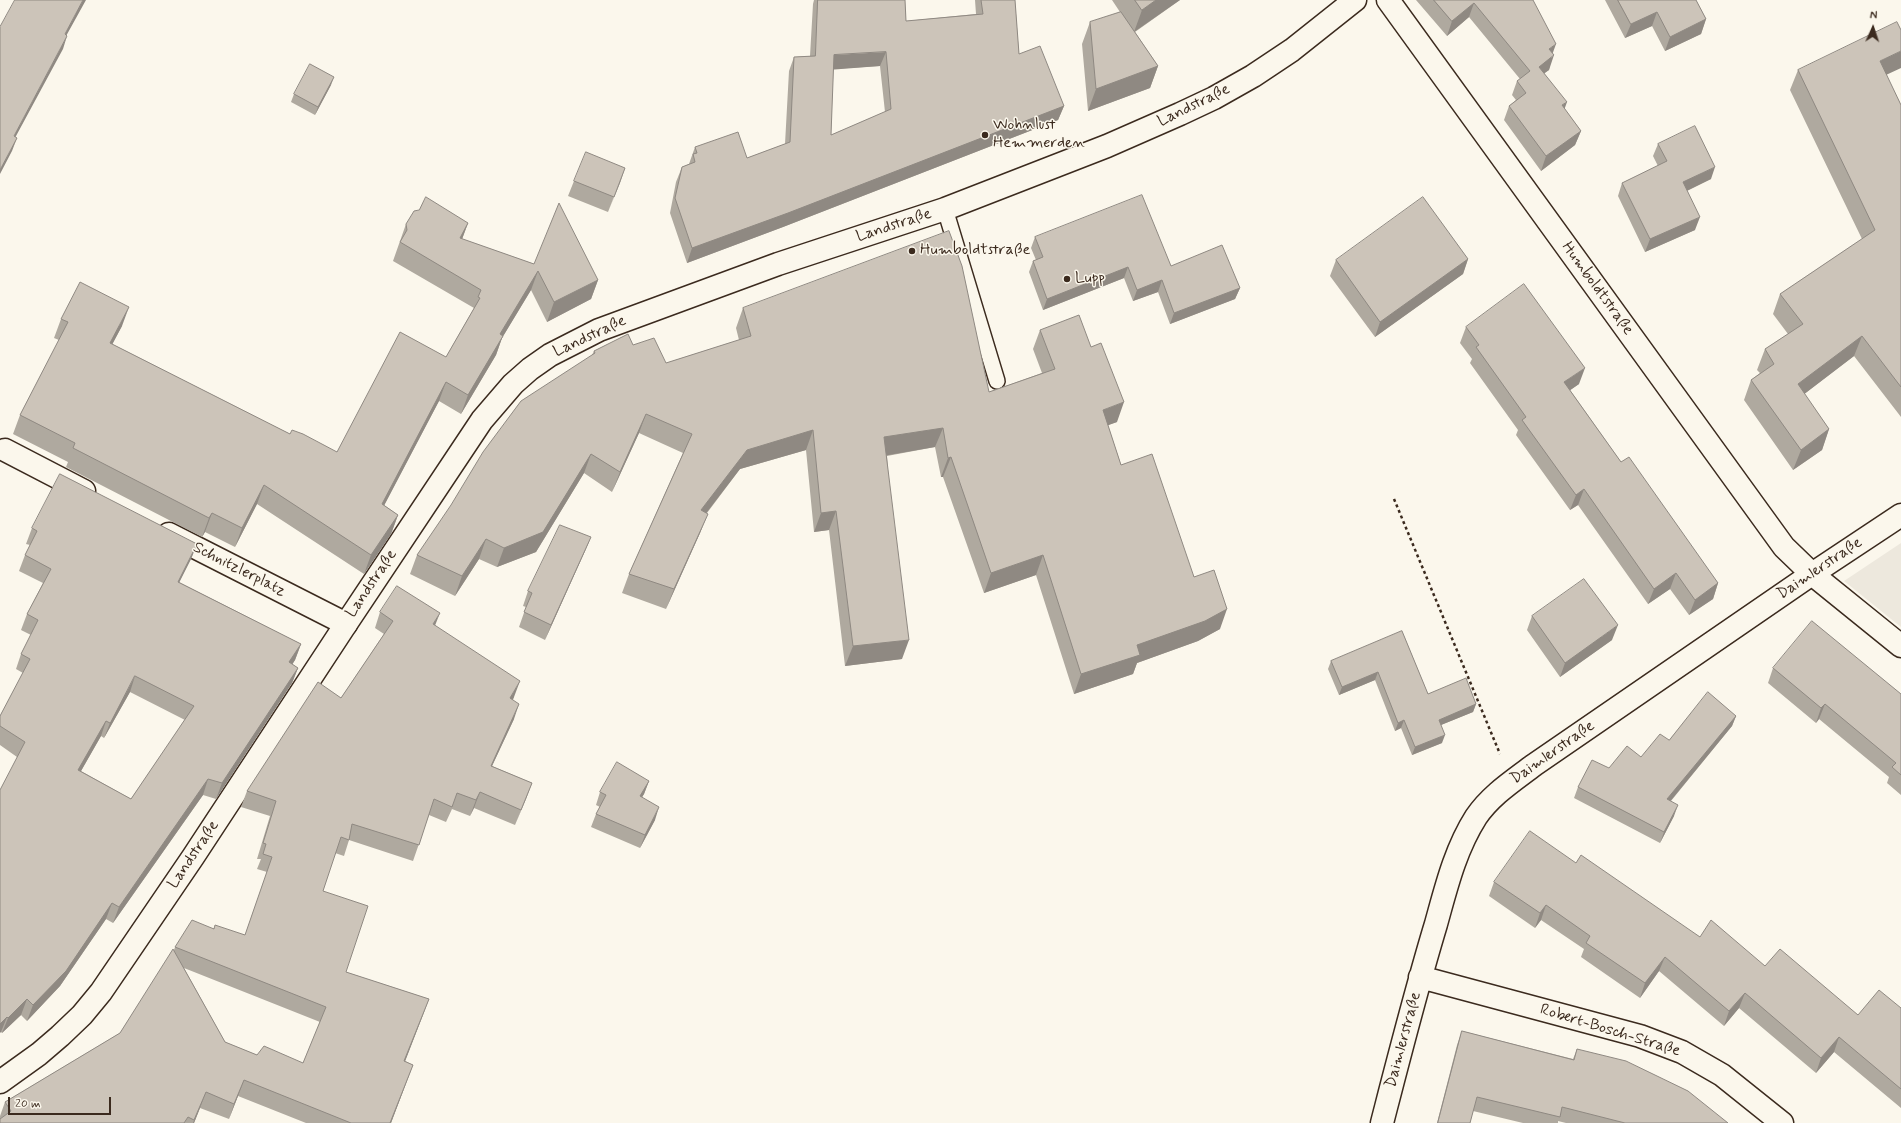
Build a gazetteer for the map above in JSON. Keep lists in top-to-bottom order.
{
  "streets": {
    "street": [
      "Landstraße",
      "Humboldtstraße",
      "Daimlerstraße",
      "Schnitzlerplatz",
      "Robert-Bosch-Straße"
    ]
  },
  "crossings": [
    ["Landstraße", "Schnitzlerplatz"],
    ["Humboldtstraße", "Daimlerstraße"],
    ["Daimlerstraße", "Robert-Bosch-Straße"]
  ],
  "places": ["Wohnlust Hemmerden", "Humboldtstraße", "Lupp"],
  "scale_bar": "20 m",
  "north": "top"
}
